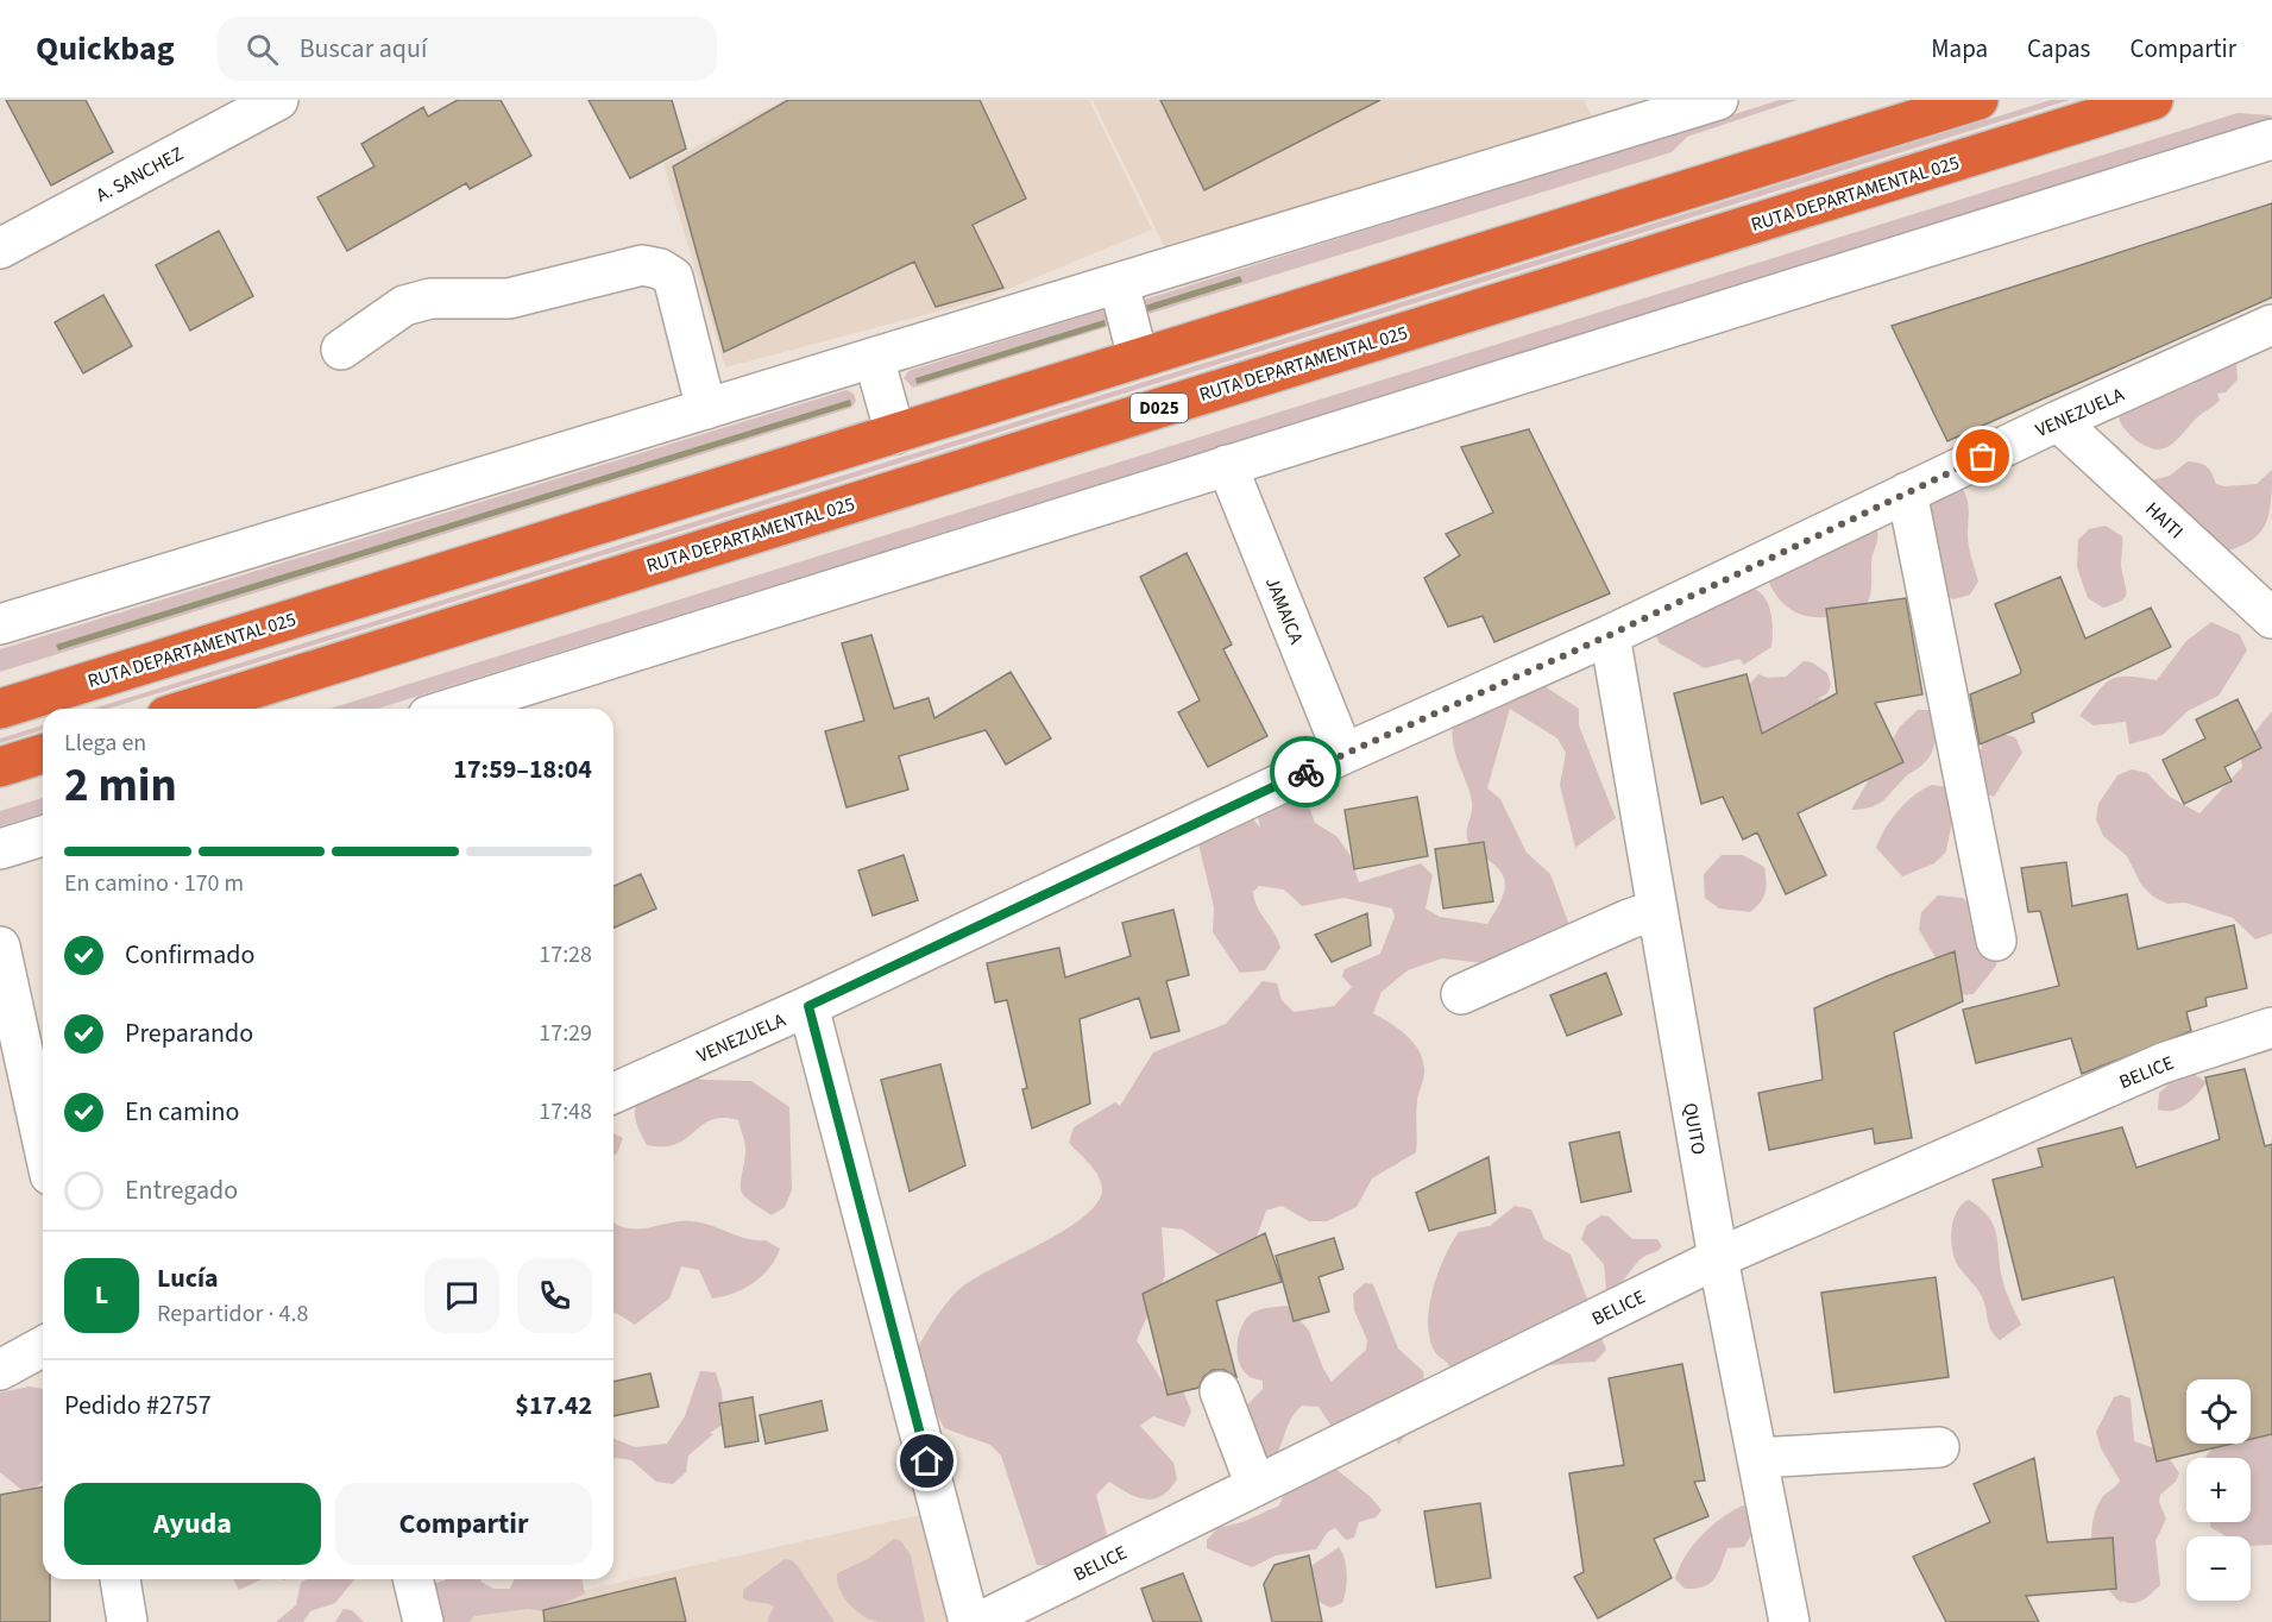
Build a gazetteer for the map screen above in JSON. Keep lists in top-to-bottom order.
{
  "streets": {
    "highway": ["RUTA DEPARTAMENTAL 025", "D025"],
    "street": [
      "A. SANCHEZ",
      "VENEZUELA",
      "HAITI",
      "JAMAICA",
      "BELICE",
      "QUITO"
    ]
  },
  "crossings": [
    ["VENEZUELA", "HAITI"],
    ["VENEZUELA", "JAMAICA"],
    ["VENEZUELA", "QUITO"],
    ["BELICE", "QUITO"]
  ],
  "page": {
    "header": "Quickbag",
    "search": "Buscar aquí",
    "nav": ["Mapa", "Capas", "Compartir"],
    "heading": ["2 min", "Llega en", "17:59–18:04"],
    "panel": [
      "Lucía",
      "Repartidor · 4.8",
      "Pedido #2757",
      "$17.42"
    ],
    "bar": "En camino · 170 m",
    "list": [
      ["Confirmado", "17:28"],
      ["Preparando", "17:29"],
      ["En camino", "17:48"],
      "Entregado"
    ],
    "round": "L",
    "map_buttons": ["+", "−"],
    "buttons": ["Ayuda", "Compartir"]
  }
}
